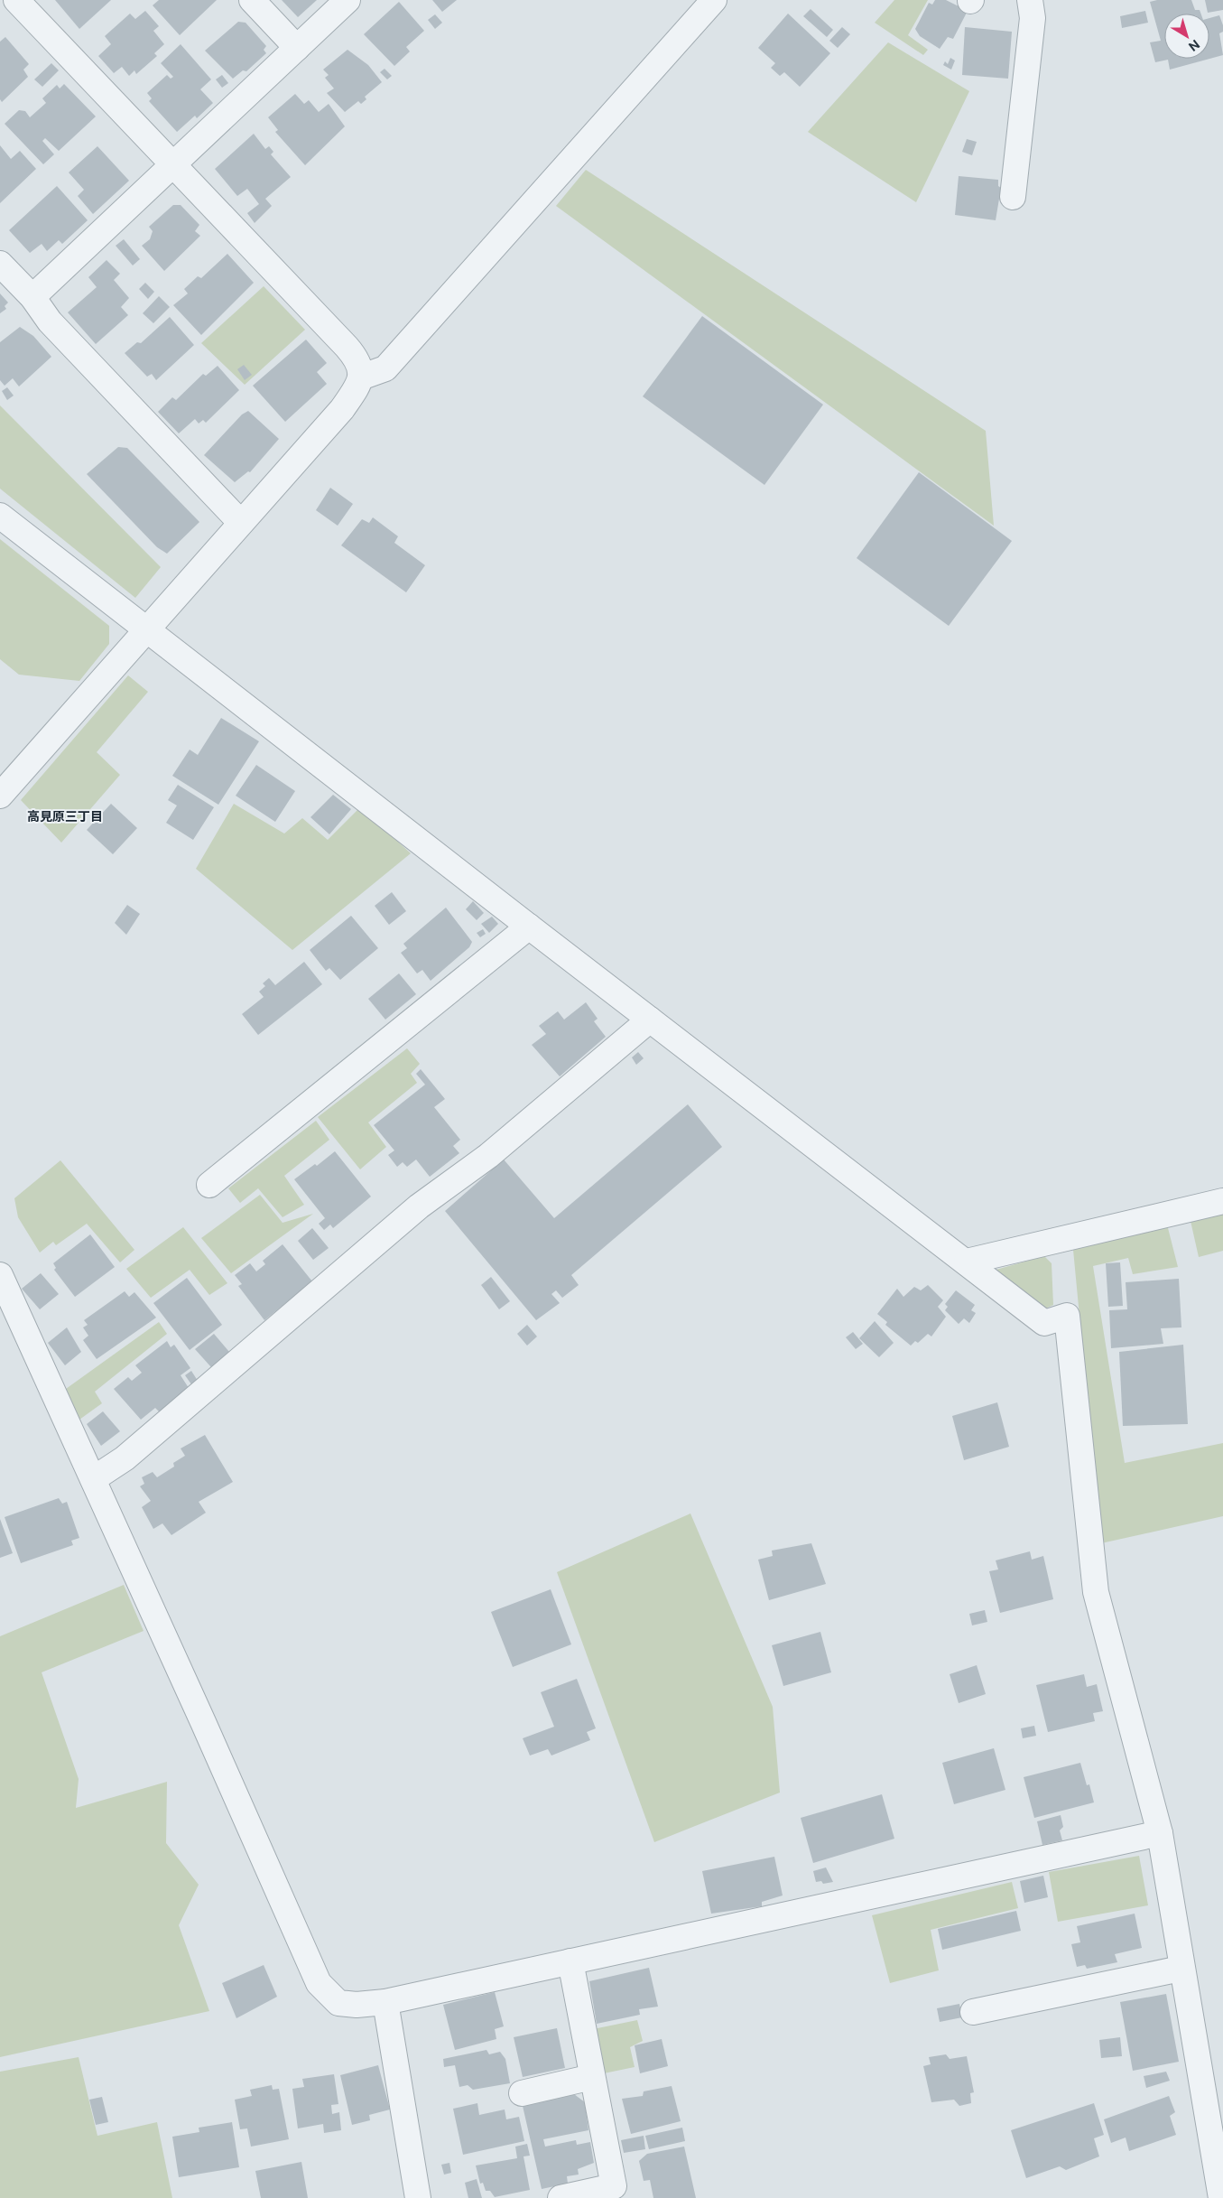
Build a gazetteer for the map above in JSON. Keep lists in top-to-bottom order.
{
  "districts": ["高見原三丁目"],
  "north": "bottom right"
}
